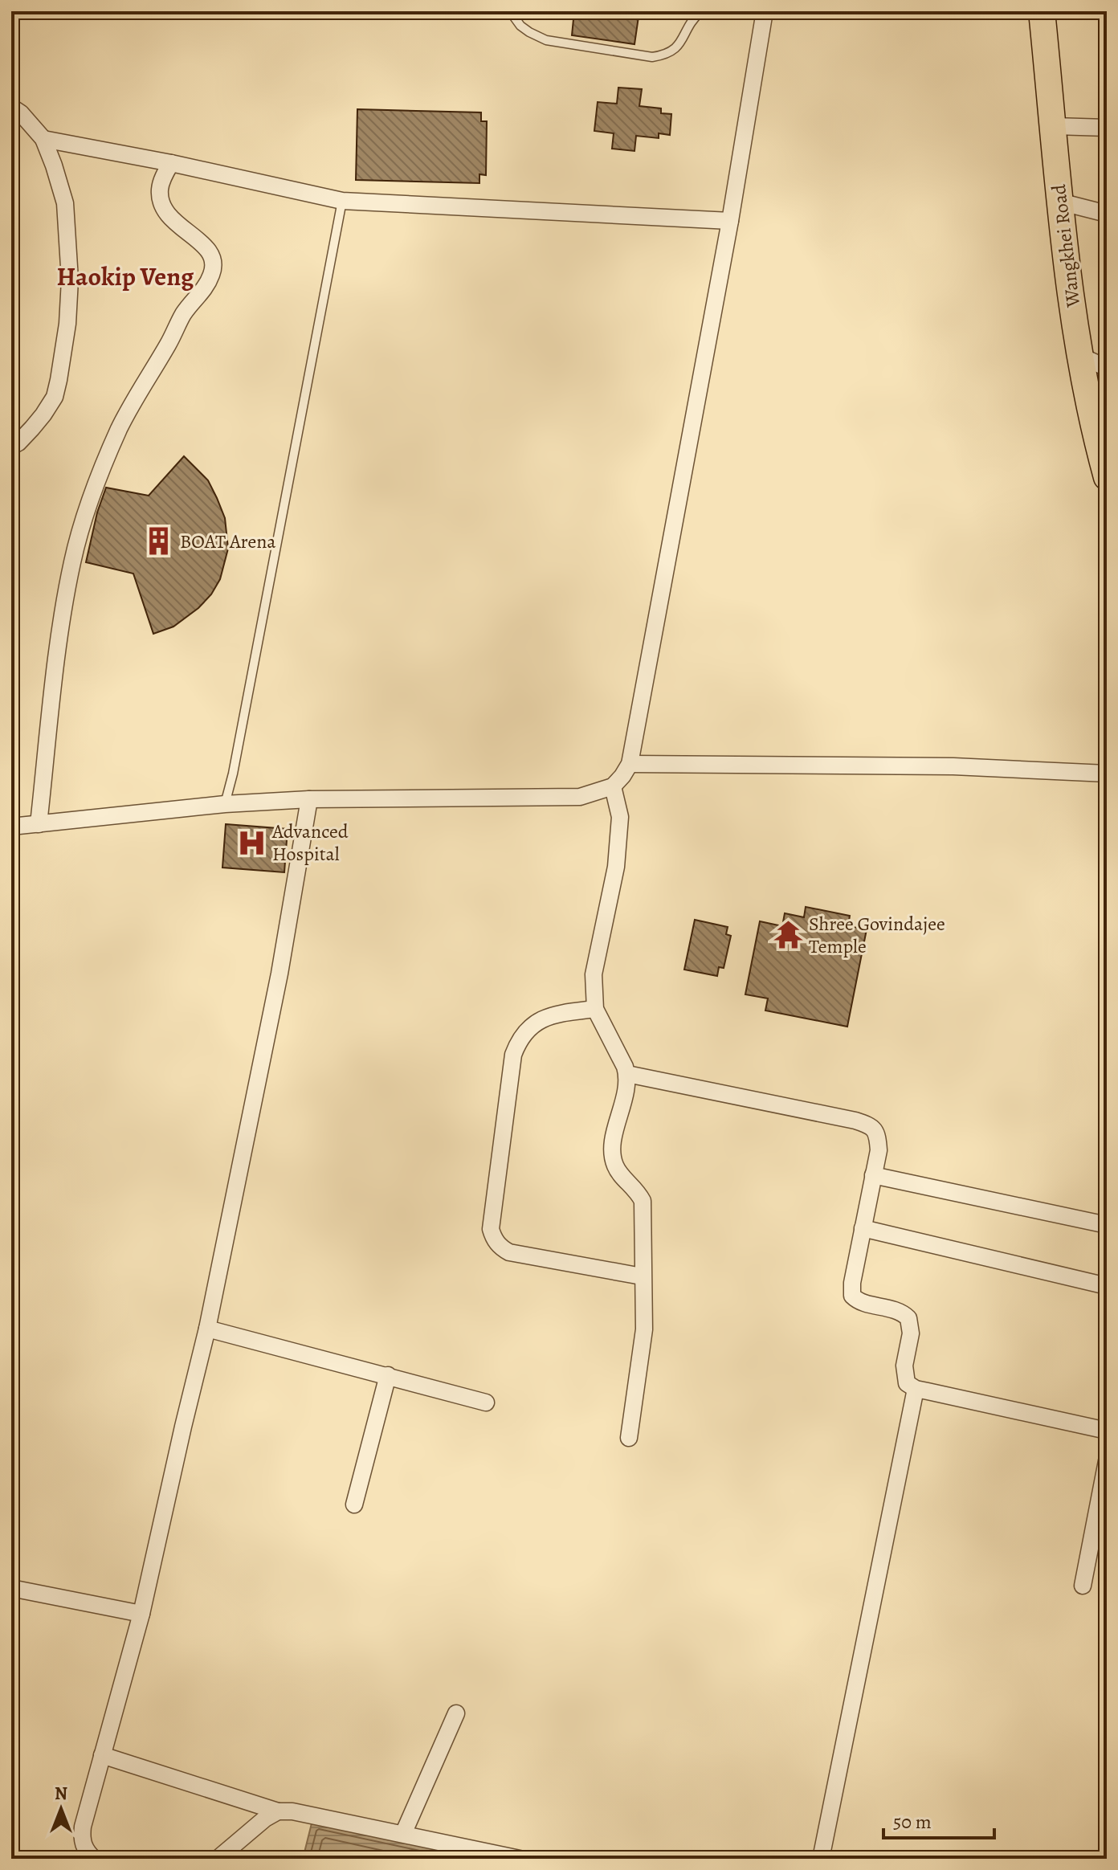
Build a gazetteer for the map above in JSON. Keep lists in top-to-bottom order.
{
  "streets": {
    "main road": ["Wangkhei Road"]
  },
  "districts": ["Haokip Veng"],
  "places": {
    "building": ["BOAT Arena"],
    "hospital": ["Advanced Hospital"],
    "temple": ["Shree Govindajee Temple"]
  },
  "scale_bar": "50 m",
  "north": "top"
}
